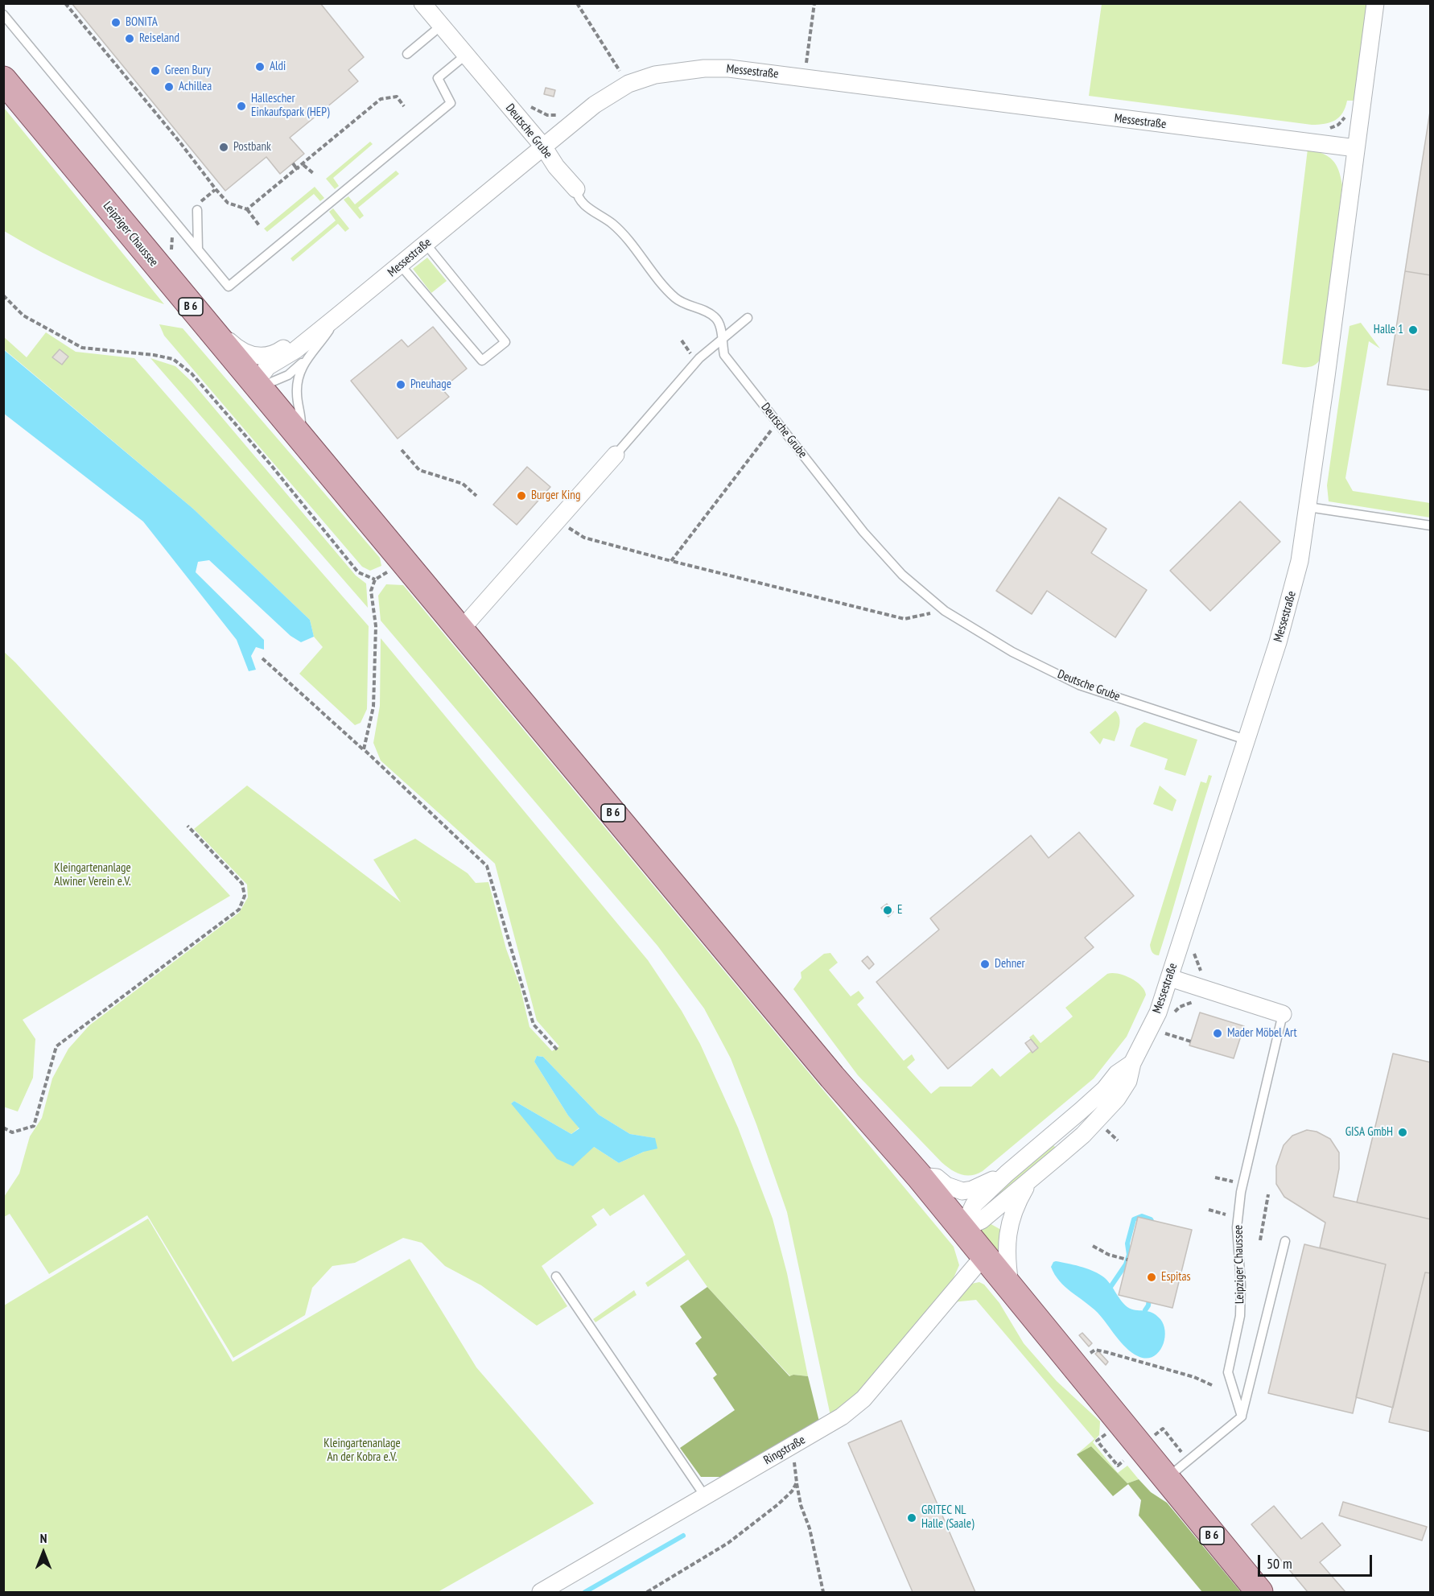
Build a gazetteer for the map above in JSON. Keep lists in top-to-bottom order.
{
  "streets": {
    "main road": ["Leipziger Chaussee", "B 6"],
    "street": ["Messestraße", "Deutsche Grube", "Ringstraße"]
  },
  "crossings": [
    ["Messestraße", "Deutsche Grube"],
    ["Messestraße", "Leipziger Chaussee"],
    ["Messestraße", "B 6"],
    ["Leipziger Chaussee", "B 6"],
    ["B 6", "Ringstraße"]
  ],
  "parks": ["Kleingartenanlage Alwiner Verein e.V.", "Kleingartenanlage An der Kobra e.V."],
  "places": [
    "BONITA",
    "Reiseland",
    "Aldi",
    "Green Bury",
    "Achillea",
    "Hallescher Einkaufspark (HEP)",
    "Postbank",
    "Halle 1",
    "Pneuhage",
    "Burger King",
    "E",
    "Dehner",
    "Mader Möbel Art",
    "GISA GmbH",
    "Espitas",
    "GRITEC NL Halle (Saale)"
  ],
  "scale_bar": "50 m",
  "north": "top"
}
